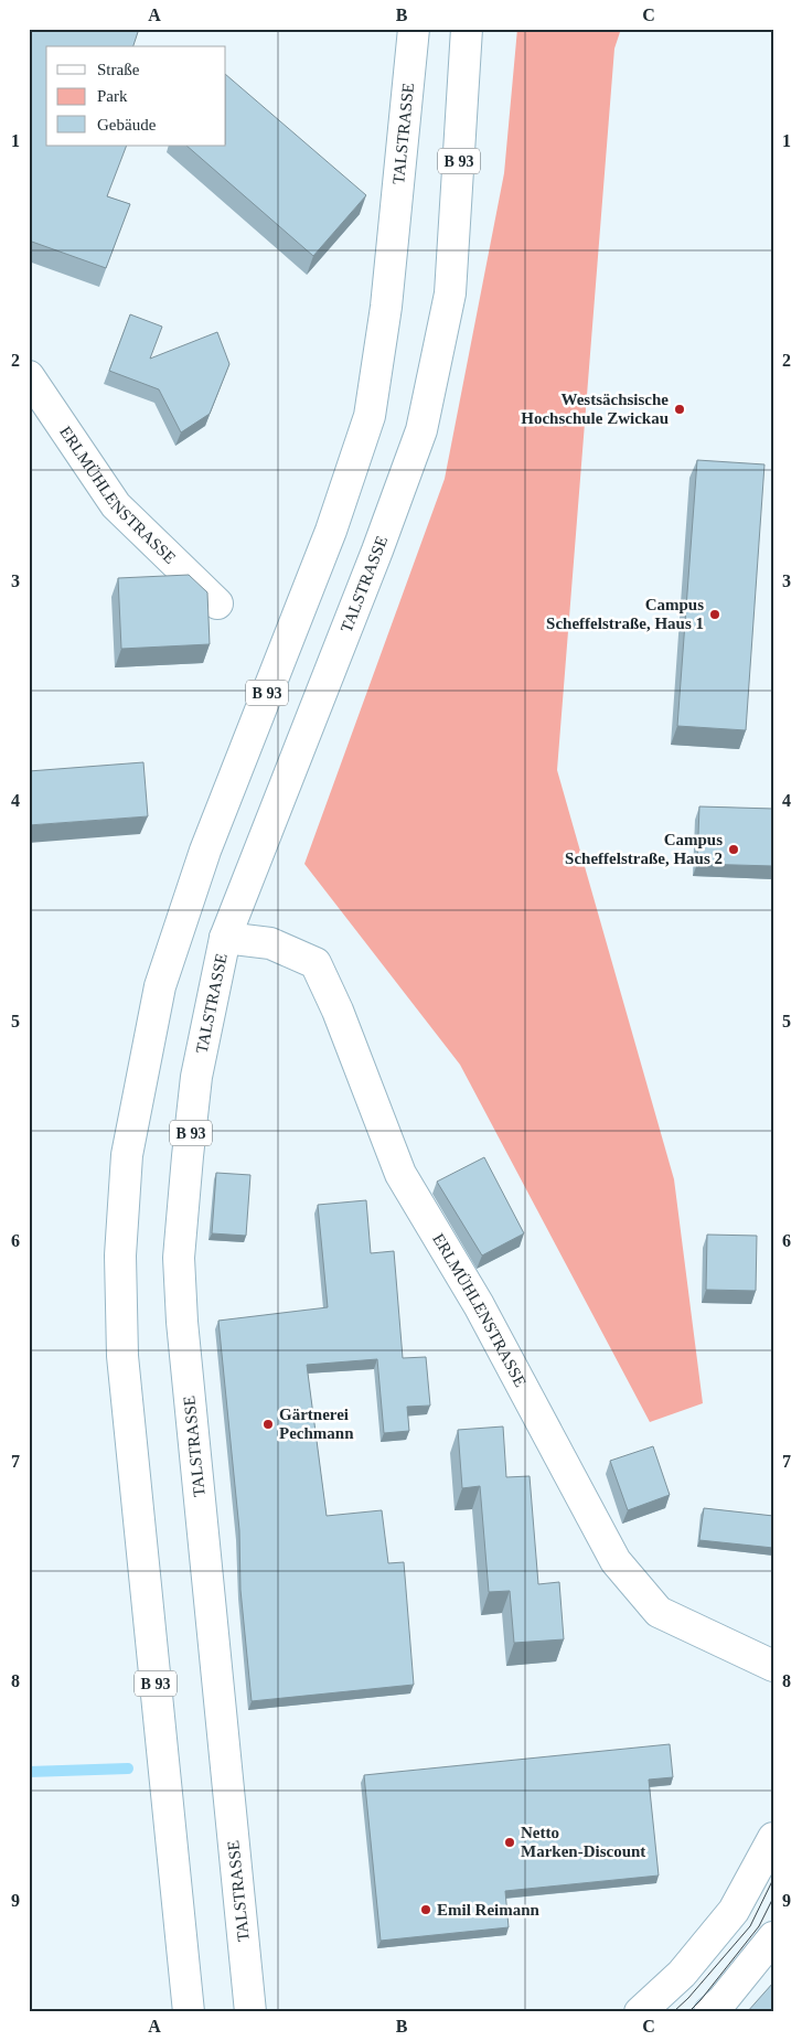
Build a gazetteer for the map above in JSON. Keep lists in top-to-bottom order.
{
  "streets": {
    "main road": ["TALSTRASSE", "B 93", "ERLMÜHLENSTRASSE"]
  },
  "crossings": [
    ["TALSTRASSE", "ERLMÜHLENSTRASSE"]
  ],
  "places": [
    "Westsächsische Hochschule Zwickau",
    "Campus Scheffelstraße, Haus 1",
    "Campus Scheffelstraße, Haus 2",
    "Gärtnerei Pechmann",
    "Netto Marken-Discount",
    "Emil Reimann"
  ],
  "legend": ["Straße", "Park", "Gebäude"],
  "grid": {
    "columns": ["A", "B", "C"],
    "rows": [
      "1",
      "2",
      "3",
      "4",
      "5",
      "6",
      "7",
      "8",
      "9"
    ]
  }
}
